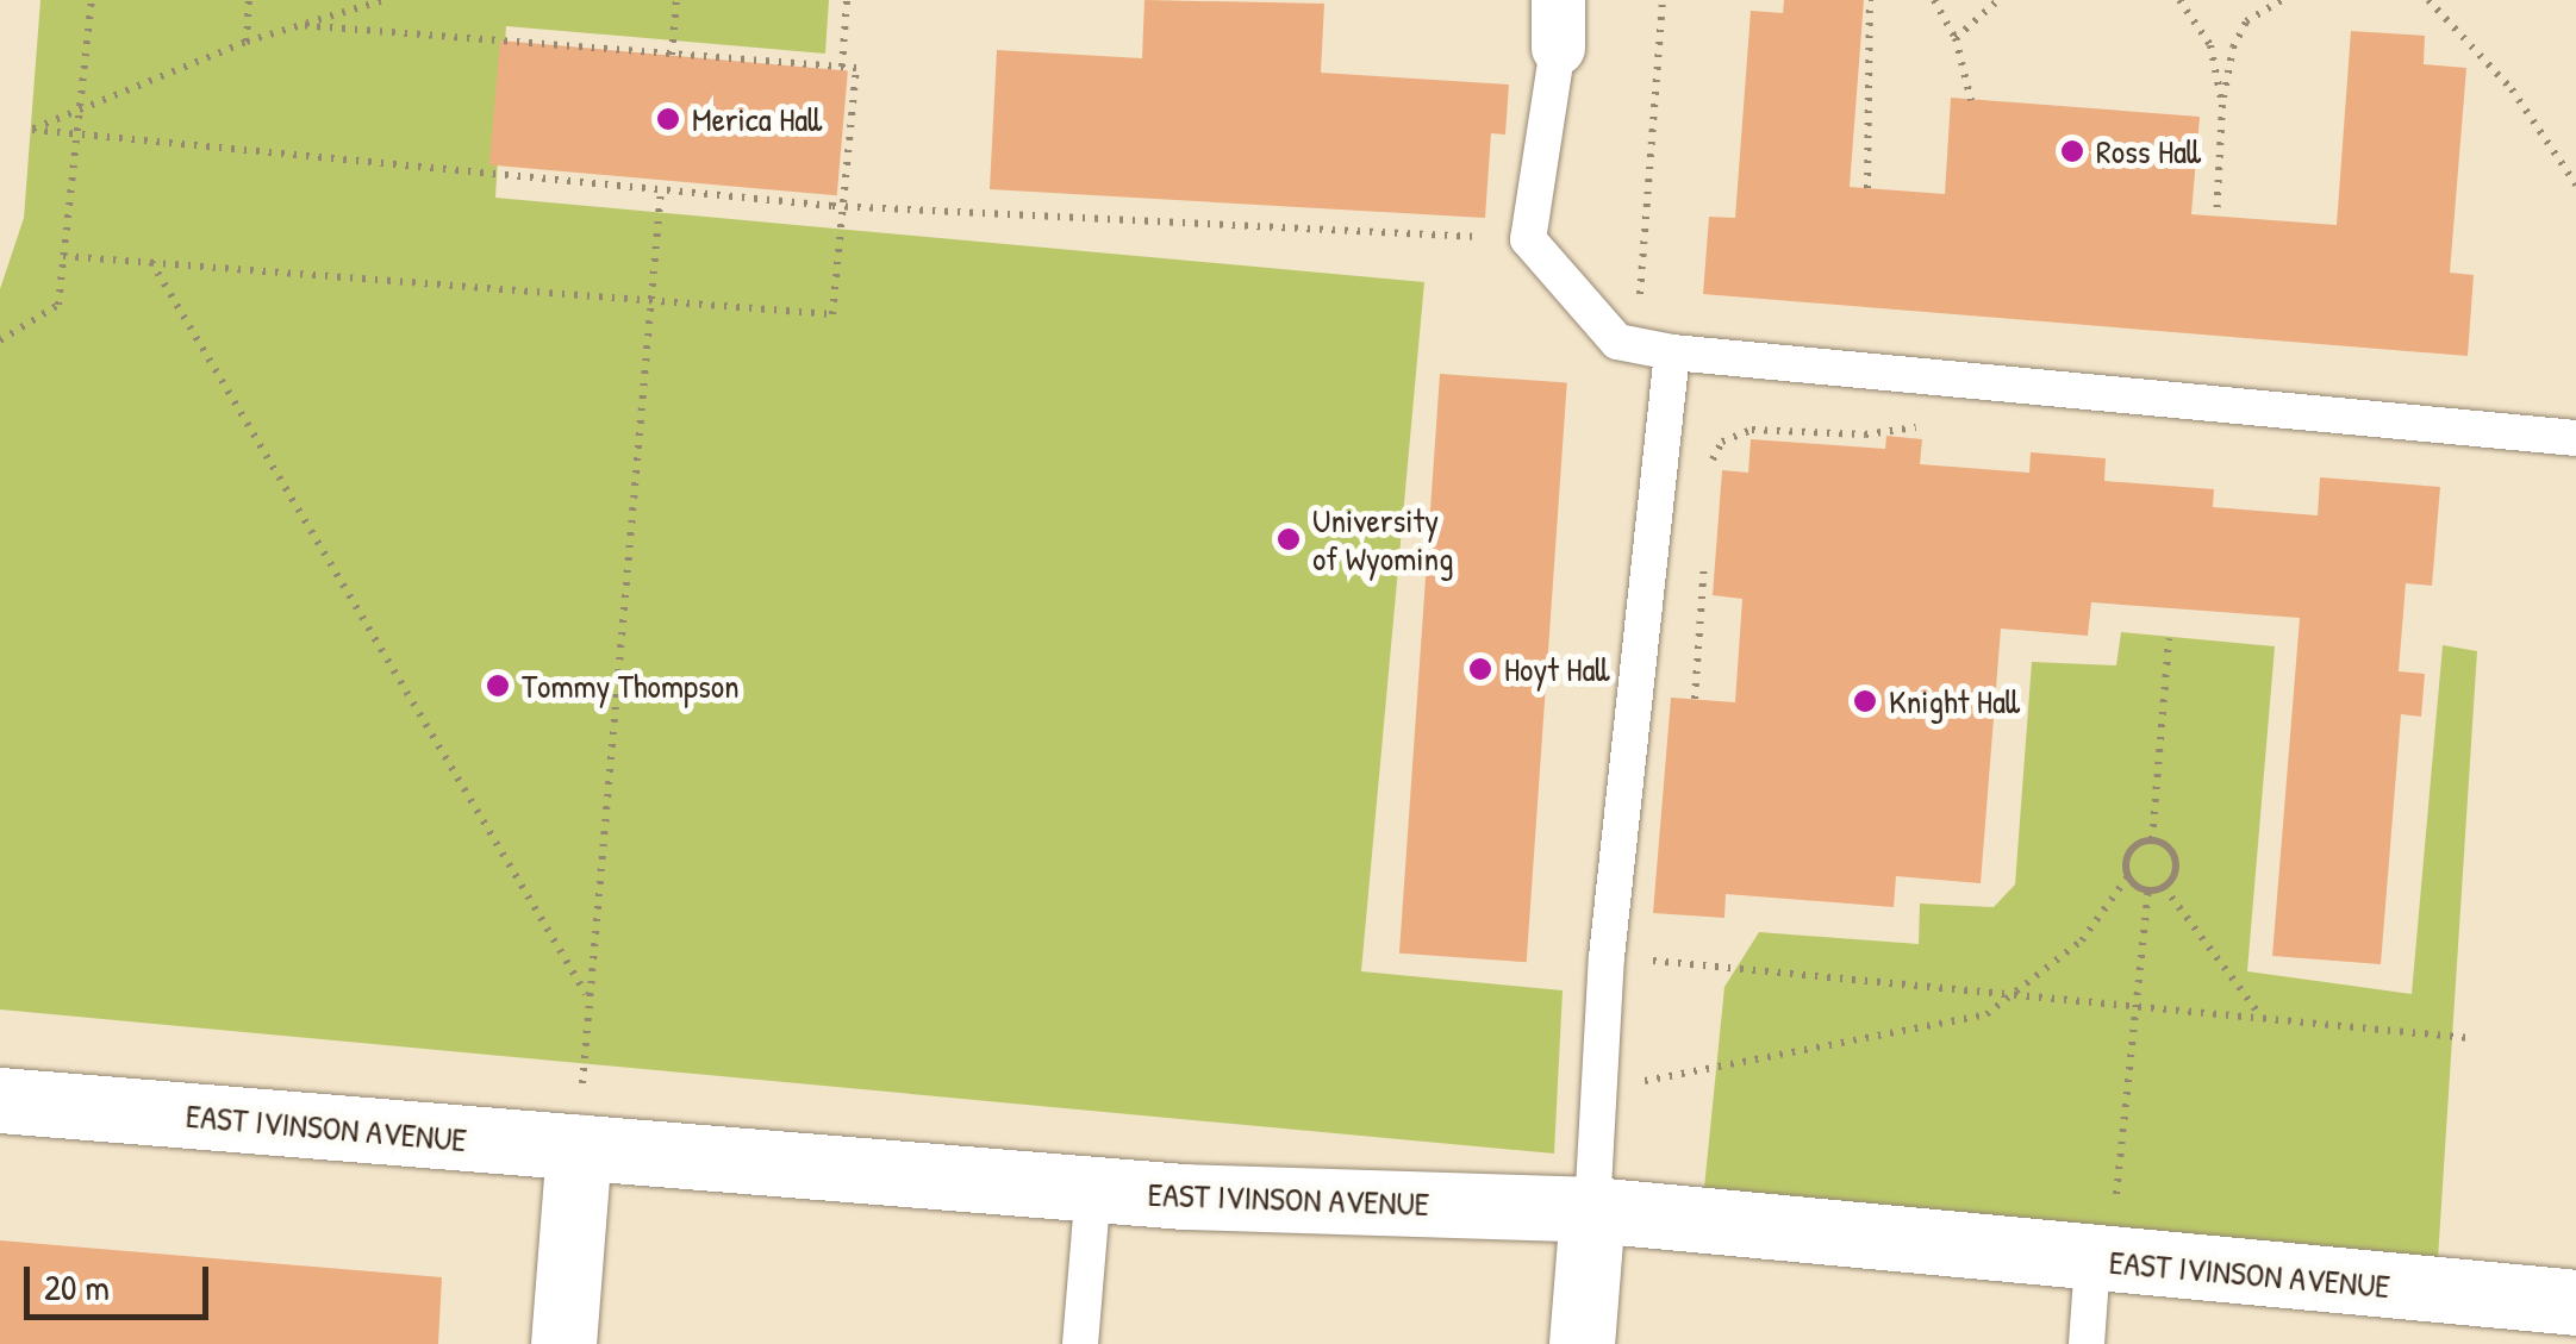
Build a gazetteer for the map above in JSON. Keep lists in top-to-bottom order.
{
  "streets": {
    "street": ["EAST IVINSON AVENUE"]
  },
  "places": [
    "Merica Hall",
    "Ross Hall",
    "University of Wyoming",
    "Hoyt Hall",
    "Tommy Thompson",
    "Knight Hall"
  ],
  "scale_bar": "20 m"
}
